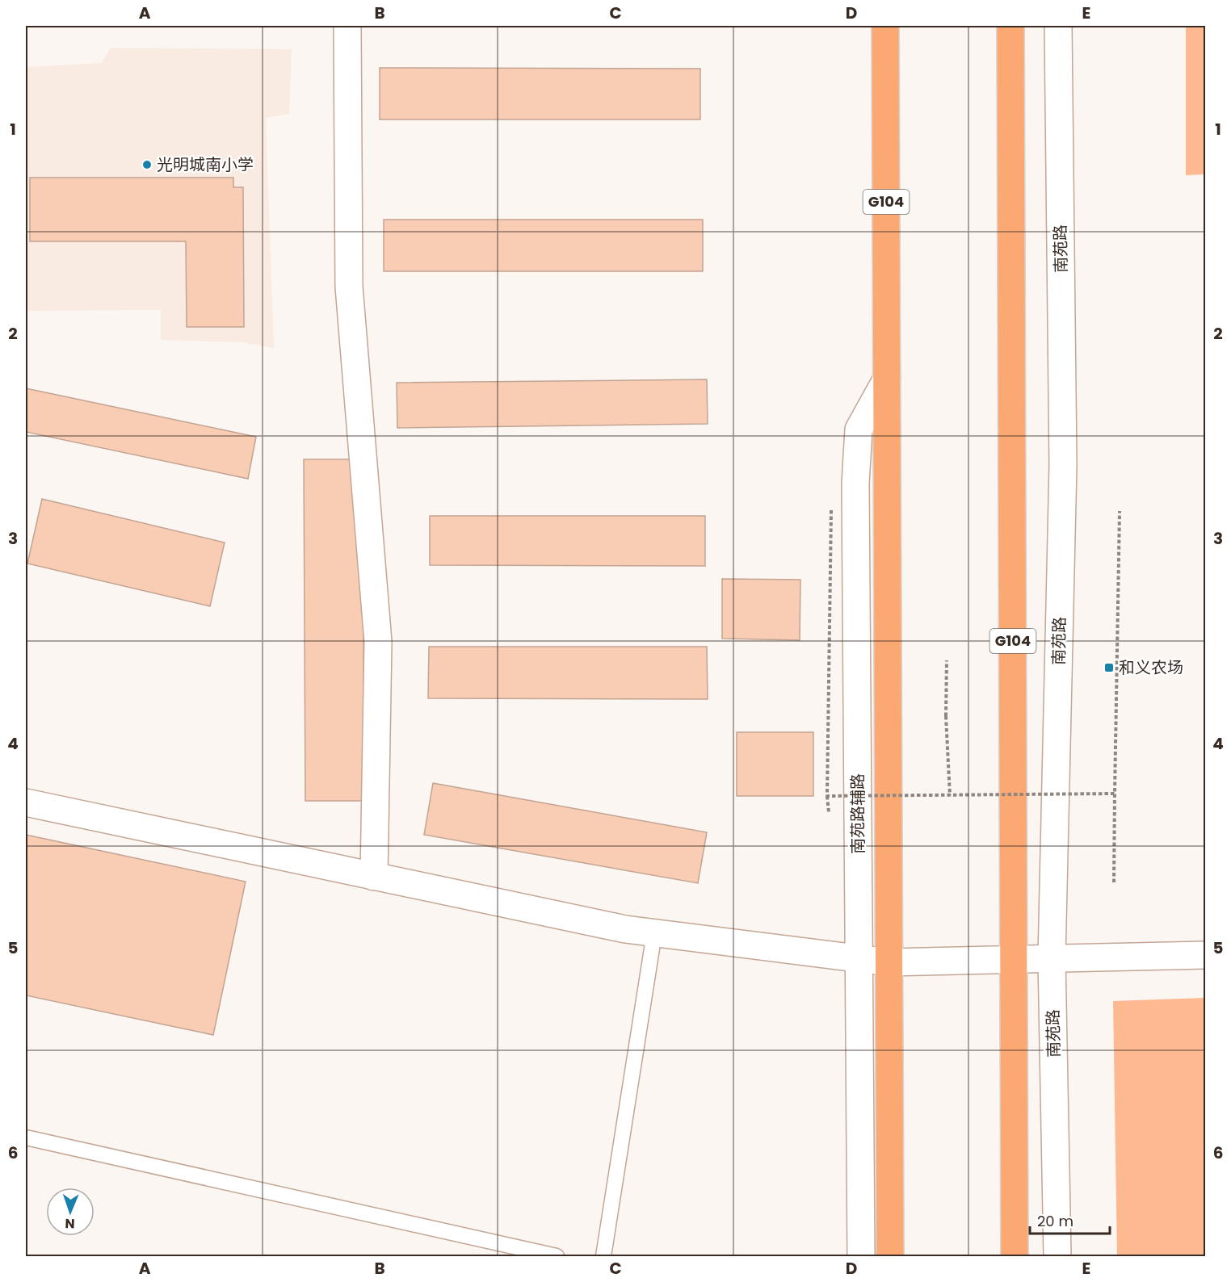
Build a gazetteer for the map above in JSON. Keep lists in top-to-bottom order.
{
  "streets": {
    "highway": ["G104"],
    "street": ["南苑路", "南苑路辅路"]
  },
  "crossings": [
    ["G104", "南苑路辅路"]
  ],
  "places": {
    "other": ["光明城南小学"],
    "transit": ["和义农场"]
  },
  "scale_bar": "20 m",
  "north": "bottom",
  "grid": {
    "columns": [
      "A",
      "B",
      "C",
      "D",
      "E"
    ],
    "rows": [
      "1",
      "2",
      "3",
      "4",
      "5",
      "6"
    ]
  }
}
